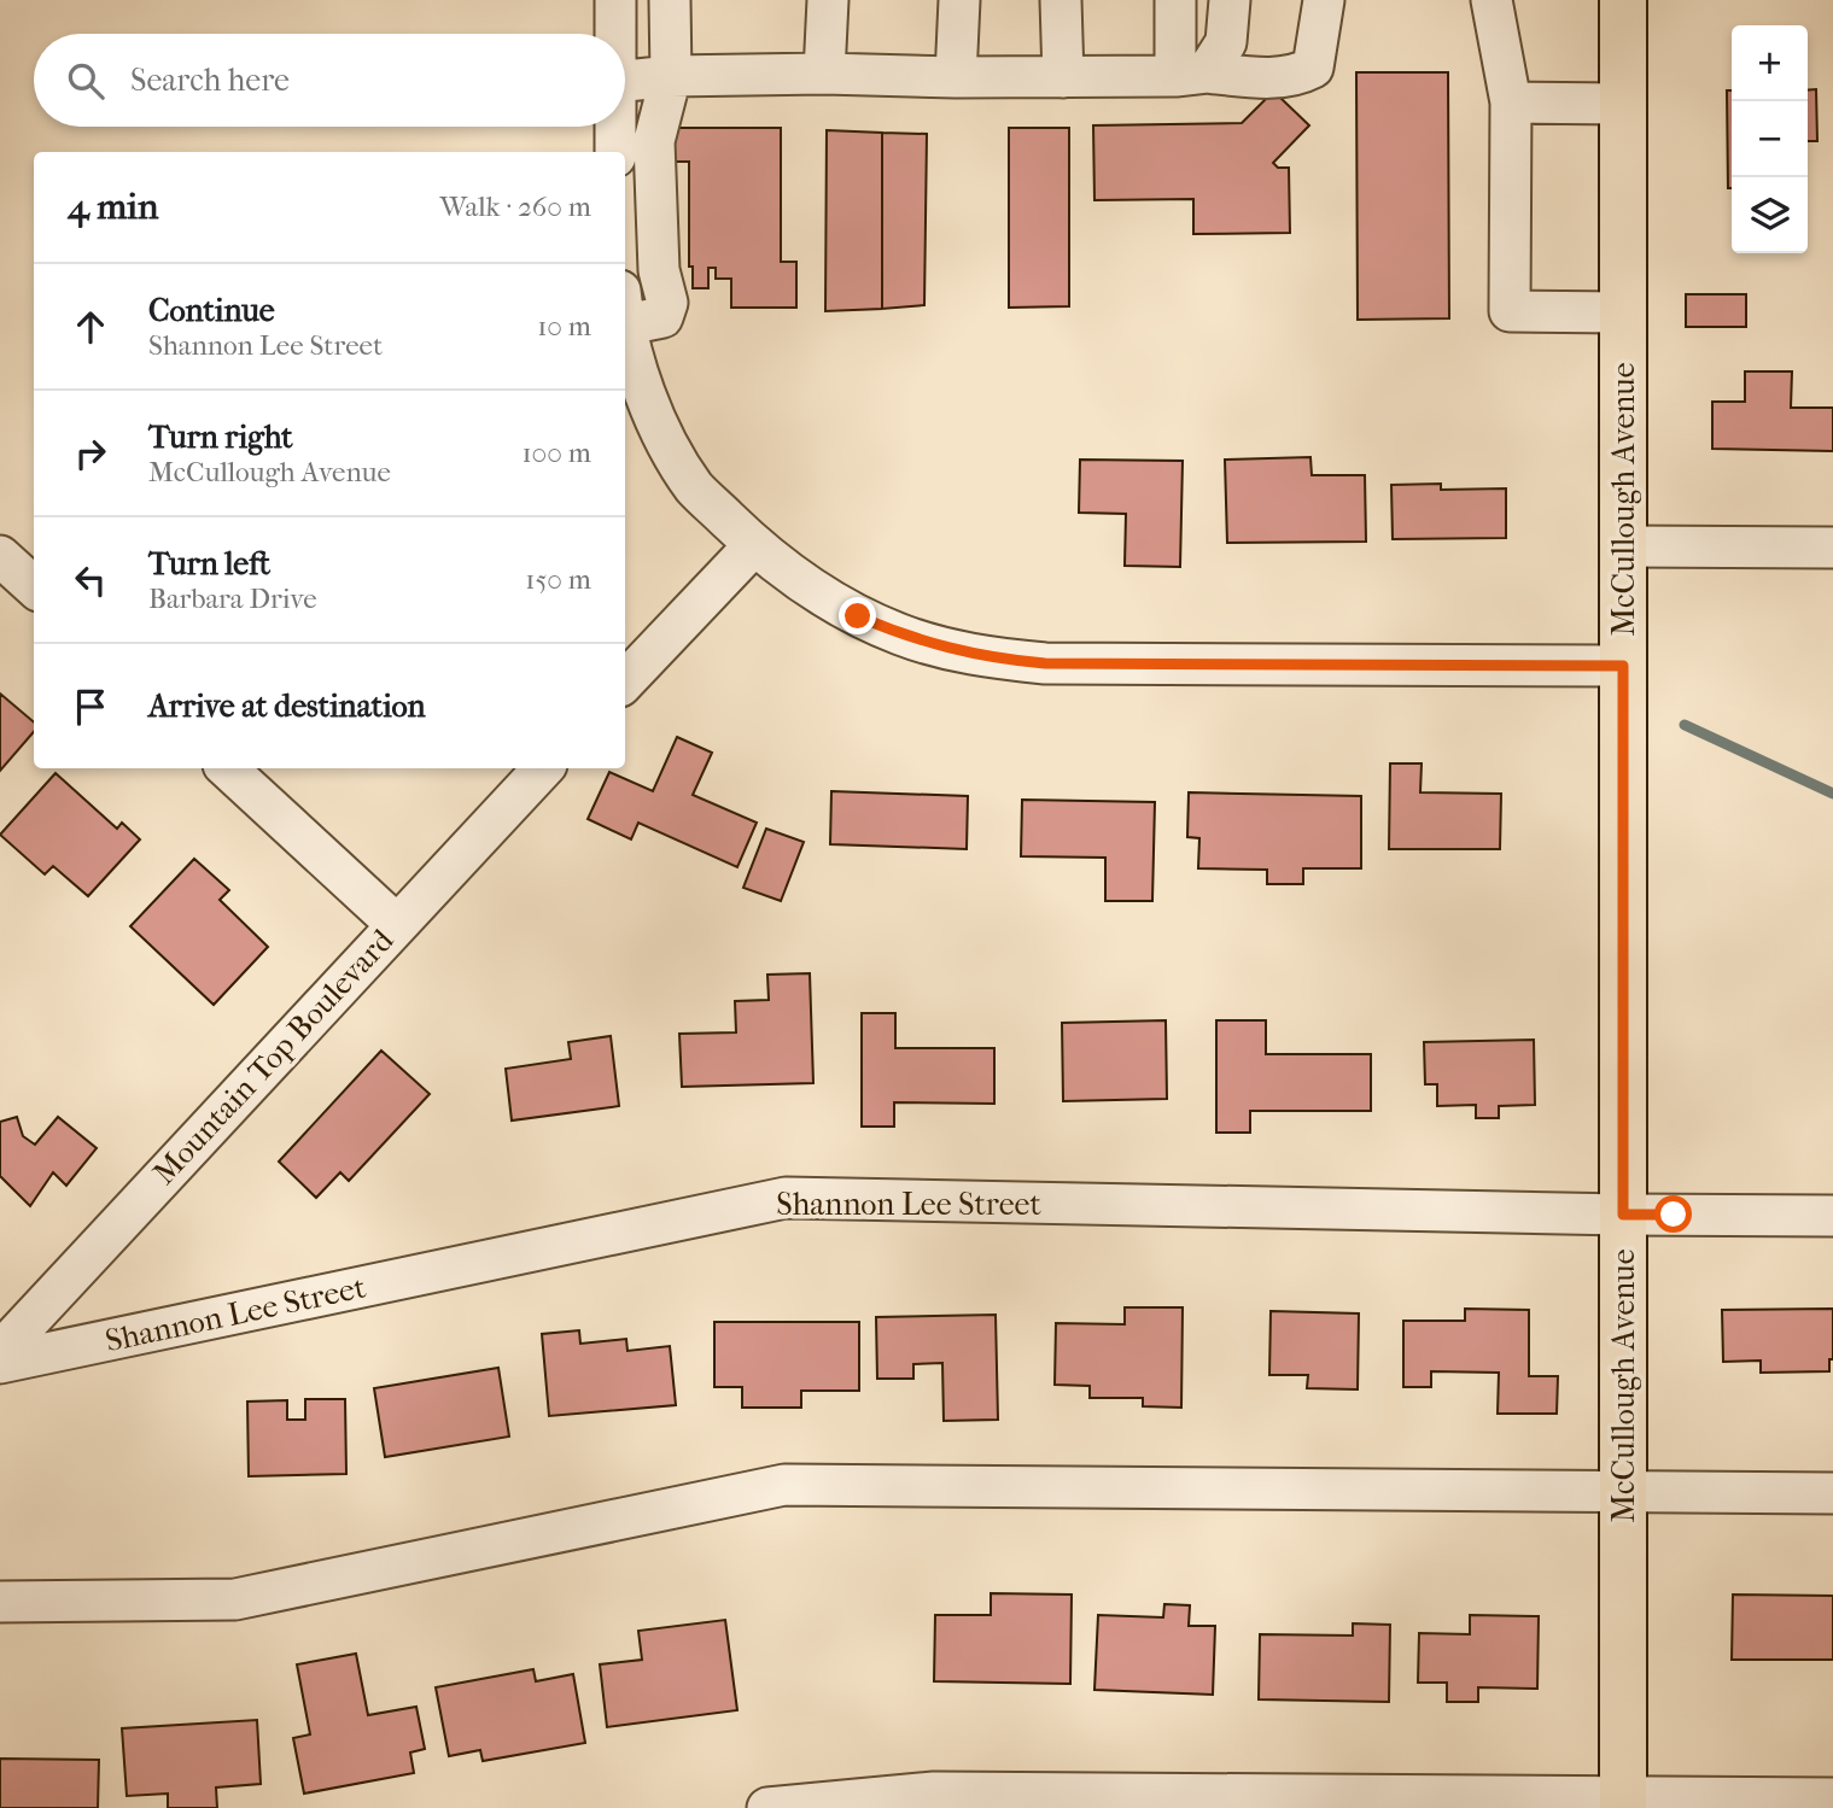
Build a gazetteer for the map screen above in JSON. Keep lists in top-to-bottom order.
{
  "streets": {
    "main road": ["McCullough Avenue"],
    "street": ["Mountain Top Boulevard", "Shannon Lee Street"]
  },
  "crossings": [
    ["McCullough Avenue", "Shannon Lee Street"]
  ],
  "page": {
    "map_buttons": ["+", "−"],
    "search": "Search here",
    "heading": ["4 min", "Walk · 260 m"],
    "list": [
      ["Continue", "Shannon Lee Street", "10 m"],
      ["Turn right", "McCullough Avenue", "100 m"],
      ["Turn left", "Barbara Drive", "150 m"],
      "Arrive at destination"
    ]
  }
}
